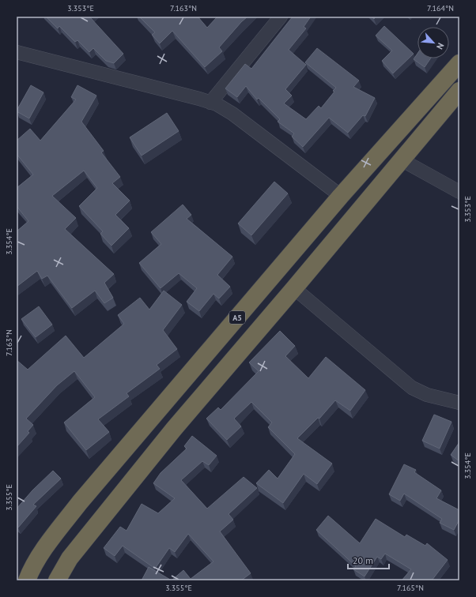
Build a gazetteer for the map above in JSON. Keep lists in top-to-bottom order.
{
  "streets": {
    "highway": ["A5"]
  },
  "scale_bar": "20 m",
  "north": "bottom right",
  "coordinates": [
    "3.353°E",
    "7.163°N",
    "7.164°N",
    "3.354°E",
    "3.355°E",
    "7.165°N"
  ]
}
